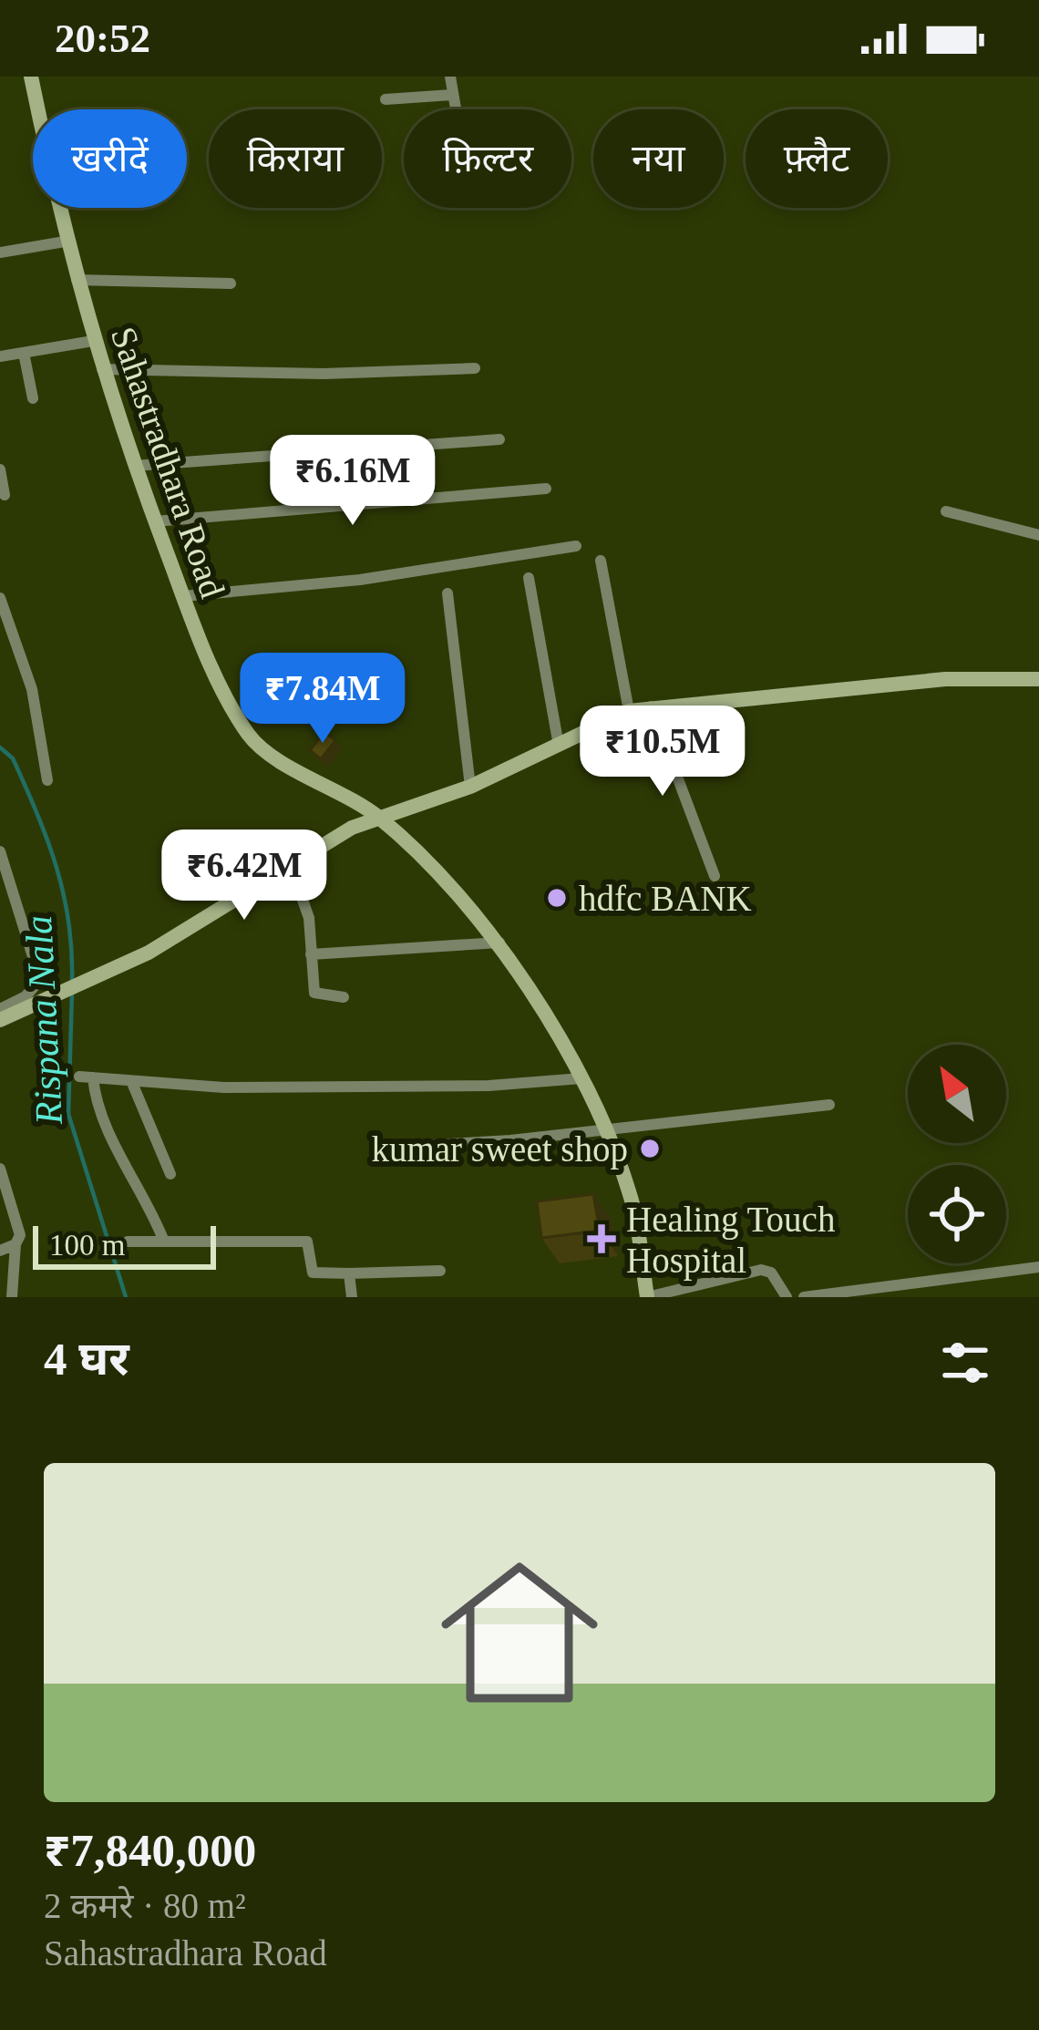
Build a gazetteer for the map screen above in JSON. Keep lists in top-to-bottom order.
{
  "streets": {
    "main road": ["Sahastradhara Road"]
  },
  "water": ["Rispana Nala"],
  "places": {
    "other": ["hdfc BANK", "kumar sweet shop"],
    "health": ["Healing Touch Hospital"]
  },
  "scale_bar": "100 m",
  "north": "top left",
  "page": {
    "status": "20:52",
    "chip": [
      "खरीदें",
      "किराया",
      "फ़िल्टर",
      "नया",
      "फ़्लैट"
    ],
    "price": [
      "₹6.16M",
      "₹7.84M",
      "₹10.5M",
      "₹6.42M"
    ],
    "scale": "100 m",
    "heading": "4 घर",
    "list": [
      {
        "name": "₹7,840,000",
        "note": "2 कमरे · 80 m² · Sahastradhara Road"
      }
    ]
  }
}
